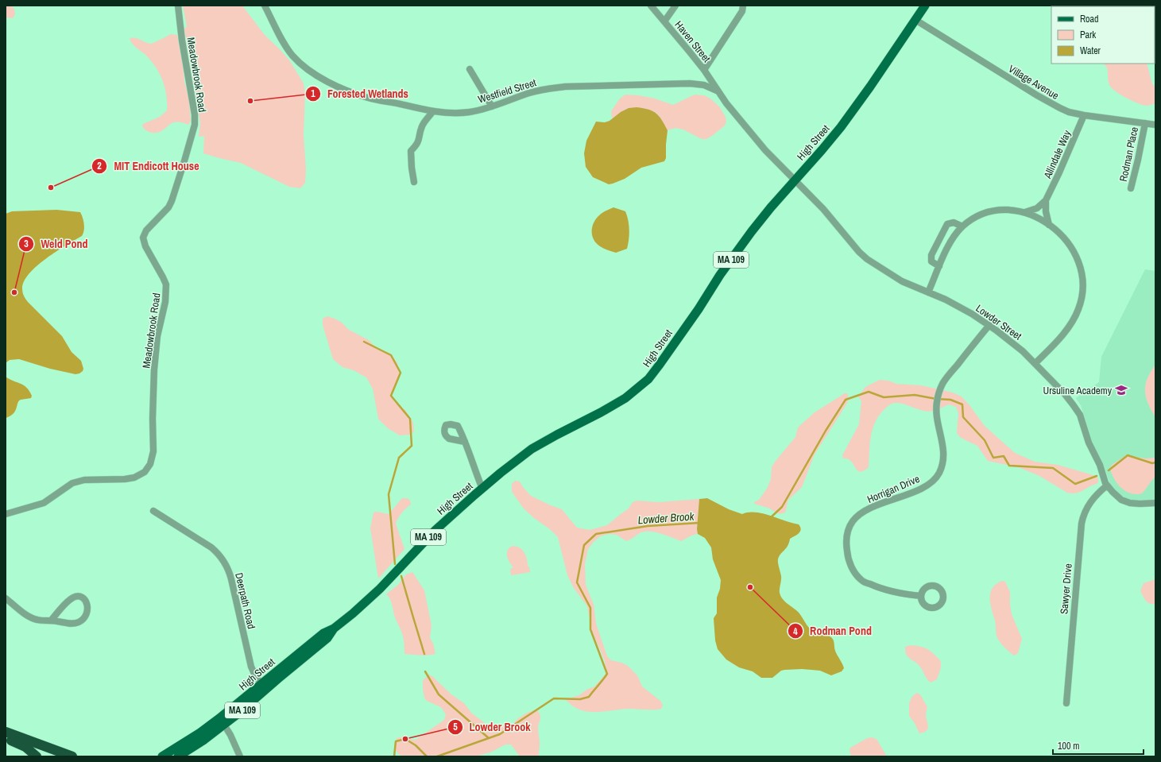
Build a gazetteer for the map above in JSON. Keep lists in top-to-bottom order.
{
  "streets": {
    "main road": ["High Street", "MA 109"],
    "street": [
      "Haven Street",
      "Meadowbrook Road",
      "Village Avenue",
      "Westfield Street",
      "Allindale Way",
      "Rodman Place",
      "Lowder Street",
      "Horrigan Drive",
      "Sawyer Drive",
      "Deerpath Road"
    ]
  },
  "crossings": [
    ["Haven Street", "Westfield Street"],
    ["Village Avenue", "High Street"],
    ["Village Avenue", "Allindale Way"],
    ["Village Avenue", "Rodman Place"],
    ["High Street", "Lowder Street"],
    ["High Street", "Deerpath Road"],
    ["Lowder Street", "Horrigan Drive"],
    ["Lowder Street", "Sawyer Drive"]
  ],
  "water": ["Lowder Brook"],
  "places": {
    "other": [
      "Forested Wetlands",
      "MIT Endicott House",
      "Weld Pond",
      "Rodman Pond",
      "Lowder Brook"
    ],
    "school or university": ["Ursuline Academy"]
  },
  "legend": ["Road", "Park", "Water"],
  "scale_bar": "100 m"
}
